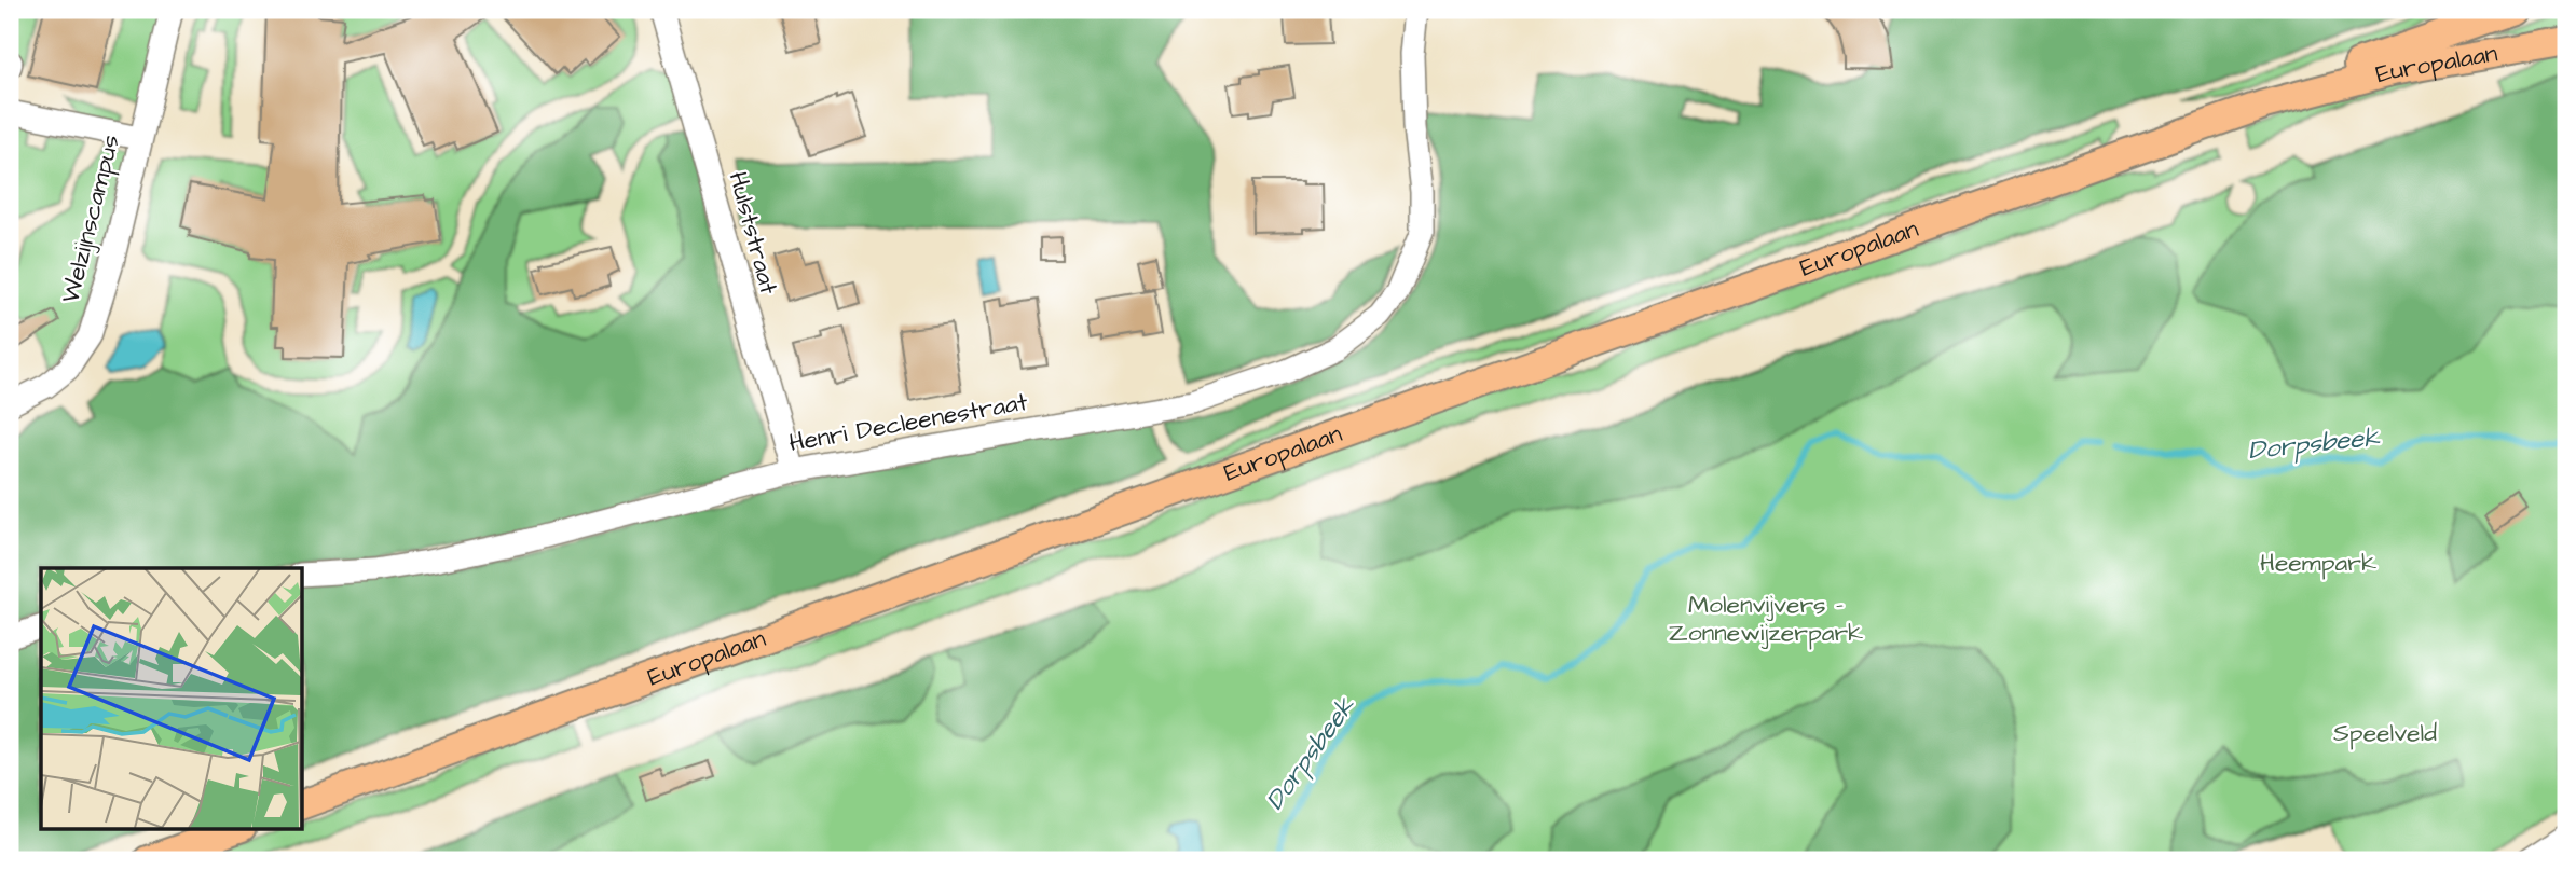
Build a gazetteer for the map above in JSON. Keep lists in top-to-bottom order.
{
  "streets": {
    "main road": ["Europalaan"],
    "street": ["Welzijnscampus", "Hulststraat", "Henri Decleenestraat"]
  },
  "crossings": [
    ["Hulststraat", "Henri Decleenestraat"]
  ],
  "water": ["Dorpsbeek"],
  "parks": ["Heempark", "Molenvijvers - Zonnewijzerpark", "Speelveld"]
}
